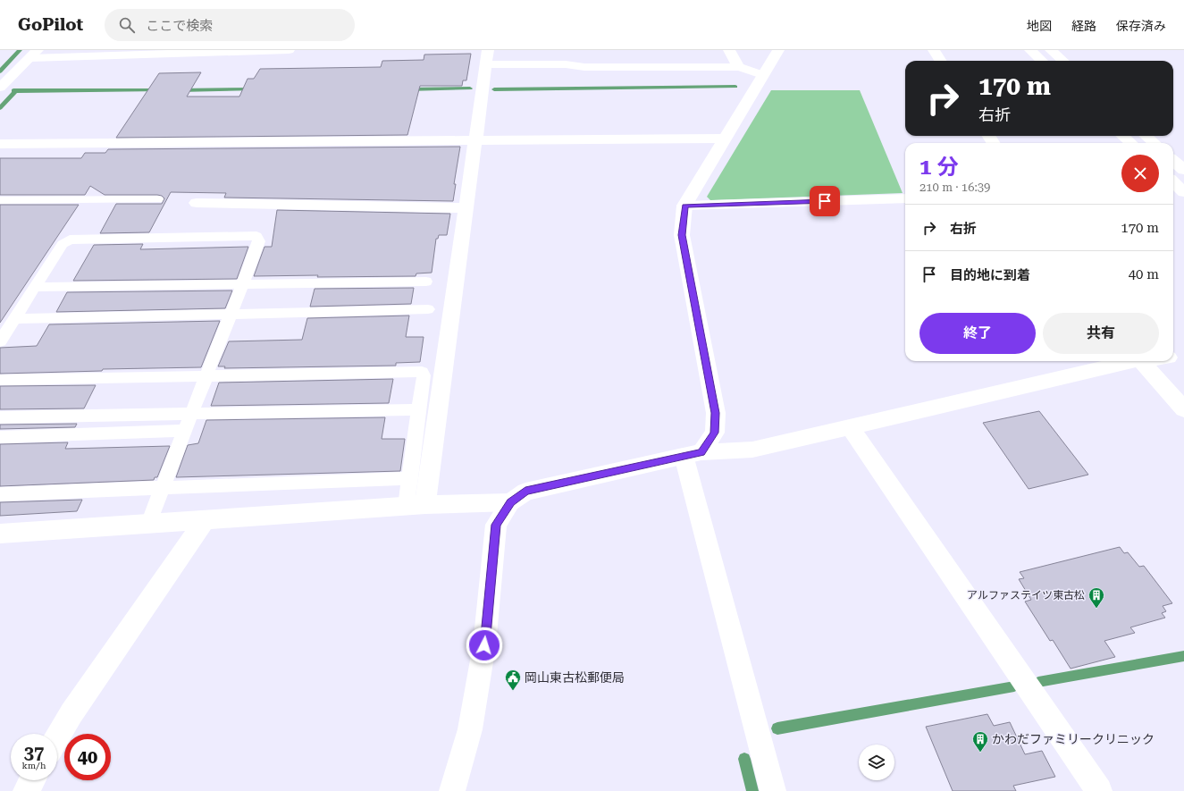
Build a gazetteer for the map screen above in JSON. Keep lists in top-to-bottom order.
{
  "places": {
    "building": ["アルファステイツ東古松", "かわだファミリークリニック"],
    "public building": ["岡山東古松郵便局"]
  },
  "page": {
    "header": "GoPilot",
    "search": "ここで検索",
    "nav": ["地図", "経路", "保存済み"],
    "turn": ["170 m", "右折"],
    "heading": ["1 分", "210 m · 16:39"],
    "list": [
      {
        "name": "右折",
        "value": "170 m"
      },
      {
        "name": "目的地に到着",
        "value": "40 m"
      }
    ],
    "buttons": ["終了", "共有"],
    "speed": "37 km/h",
    "limit": "40"
  }
}
